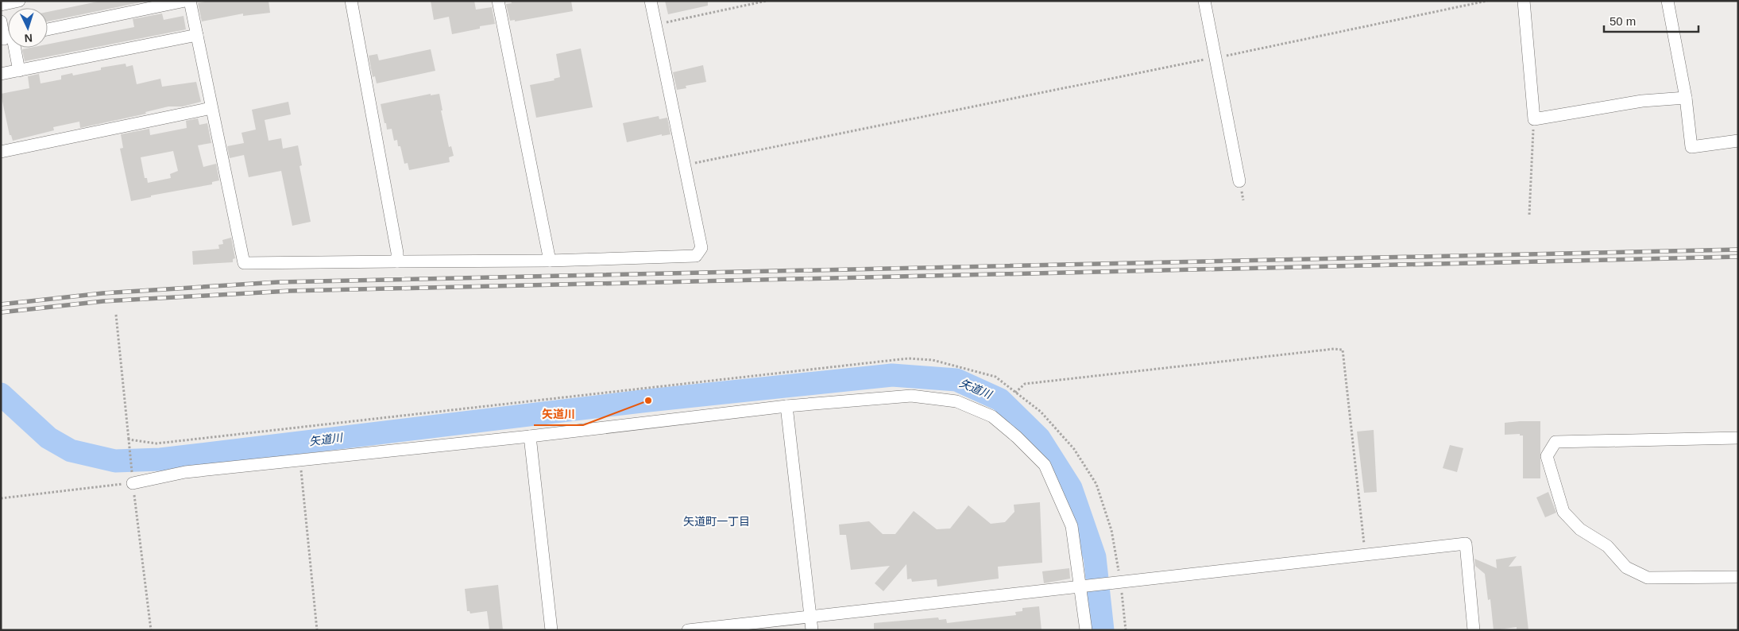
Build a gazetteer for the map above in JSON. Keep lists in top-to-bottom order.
{
  "districts": ["矢道町一丁目"],
  "water": ["矢道川"],
  "places": ["矢道川"],
  "scale_bar": "50 m",
  "north": "bottom"
}
